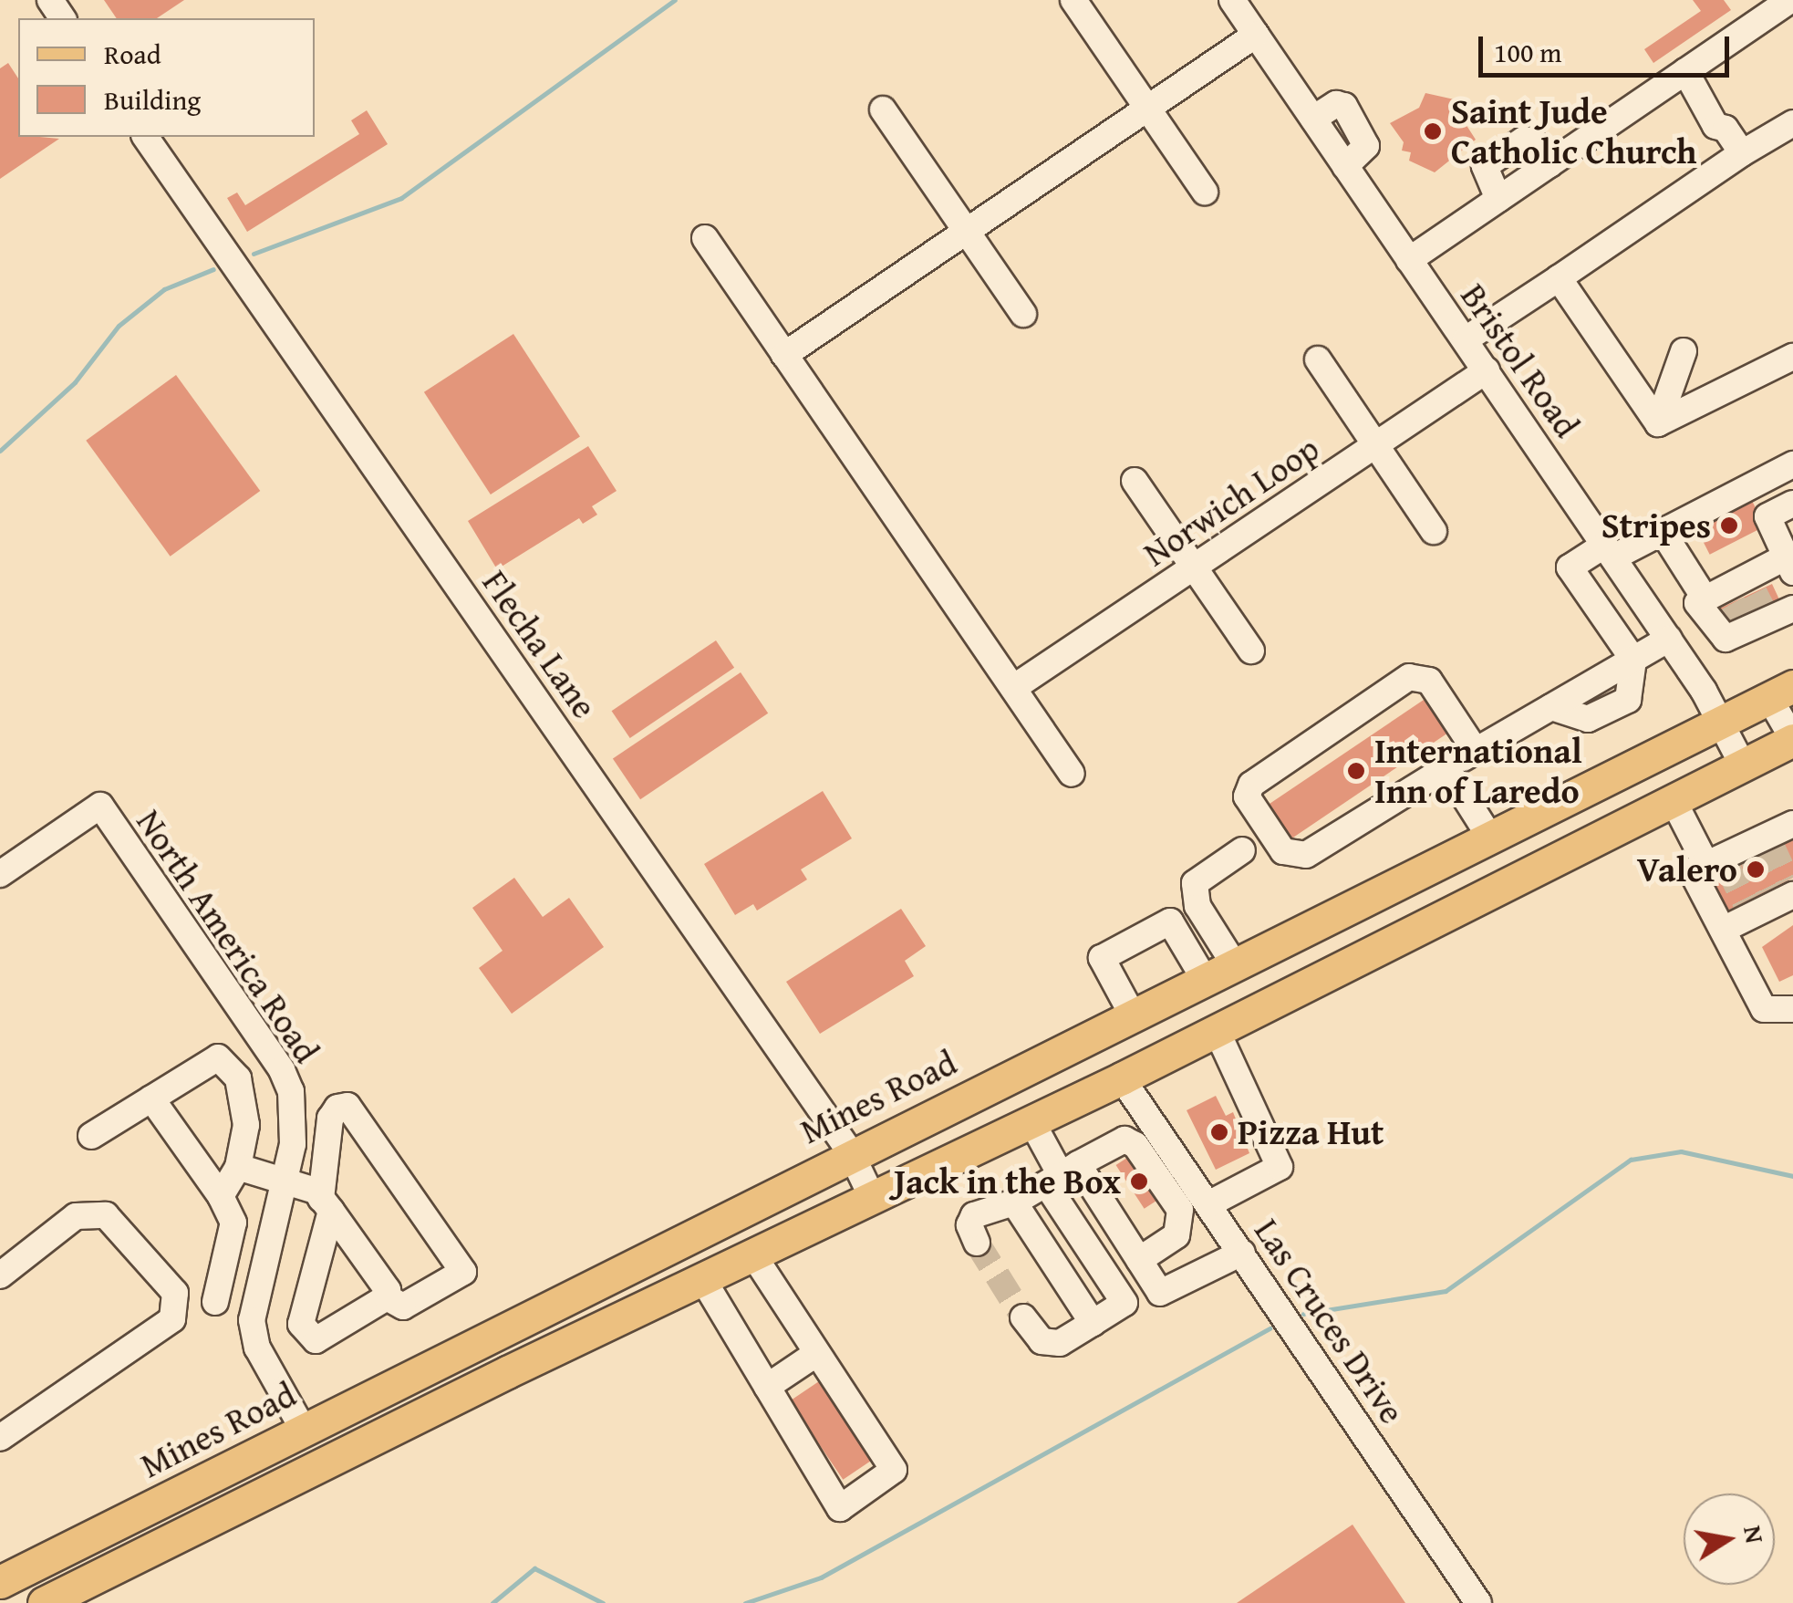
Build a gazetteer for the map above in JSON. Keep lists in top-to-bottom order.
{
  "streets": {
    "main road": ["Mines Road"],
    "street": [
      "Bristol Road",
      "Norwich Loop",
      "Flecha Lane",
      "North America Road",
      "Las Cruces Drive"
    ]
  },
  "crossings": [
    ["Bristol Road", "Norwich Loop"],
    ["Bristol Road", "Mines Road"],
    ["Flecha Lane", "Mines Road"],
    ["North America Road", "Mines Road"]
  ],
  "places": [
    "Saint Jude Catholic Church",
    "Stripes",
    "International Inn of Laredo",
    "Valero",
    "Pizza Hut",
    "Jack in the Box"
  ],
  "legend": ["Road", "Building"],
  "scale_bar": "100 m",
  "north": "right"
}
